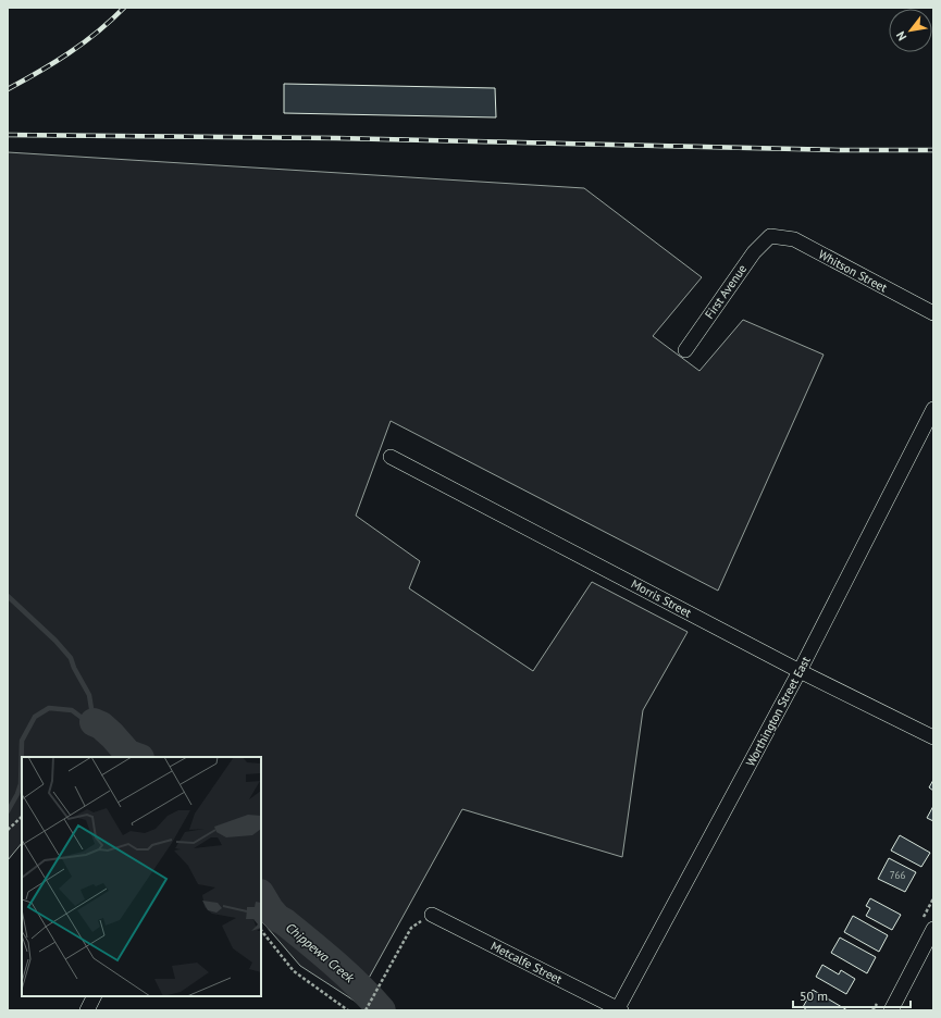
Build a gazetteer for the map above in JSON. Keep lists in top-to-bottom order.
{
  "streets": {
    "street": [
      "Whitson Street",
      "First Avenue",
      "Morris Street",
      "Worthington Street East",
      "Metcalfe Street"
    ]
  },
  "crossings": [
    ["Whitson Street", "First Avenue"],
    ["Morris Street", "Worthington Street East"],
    ["Worthington Street East", "Metcalfe Street"]
  ],
  "water": ["Chippewa Creek"],
  "house_numbers": ["766"],
  "scale_bar": "50 m",
  "north": "bottom left"
}
